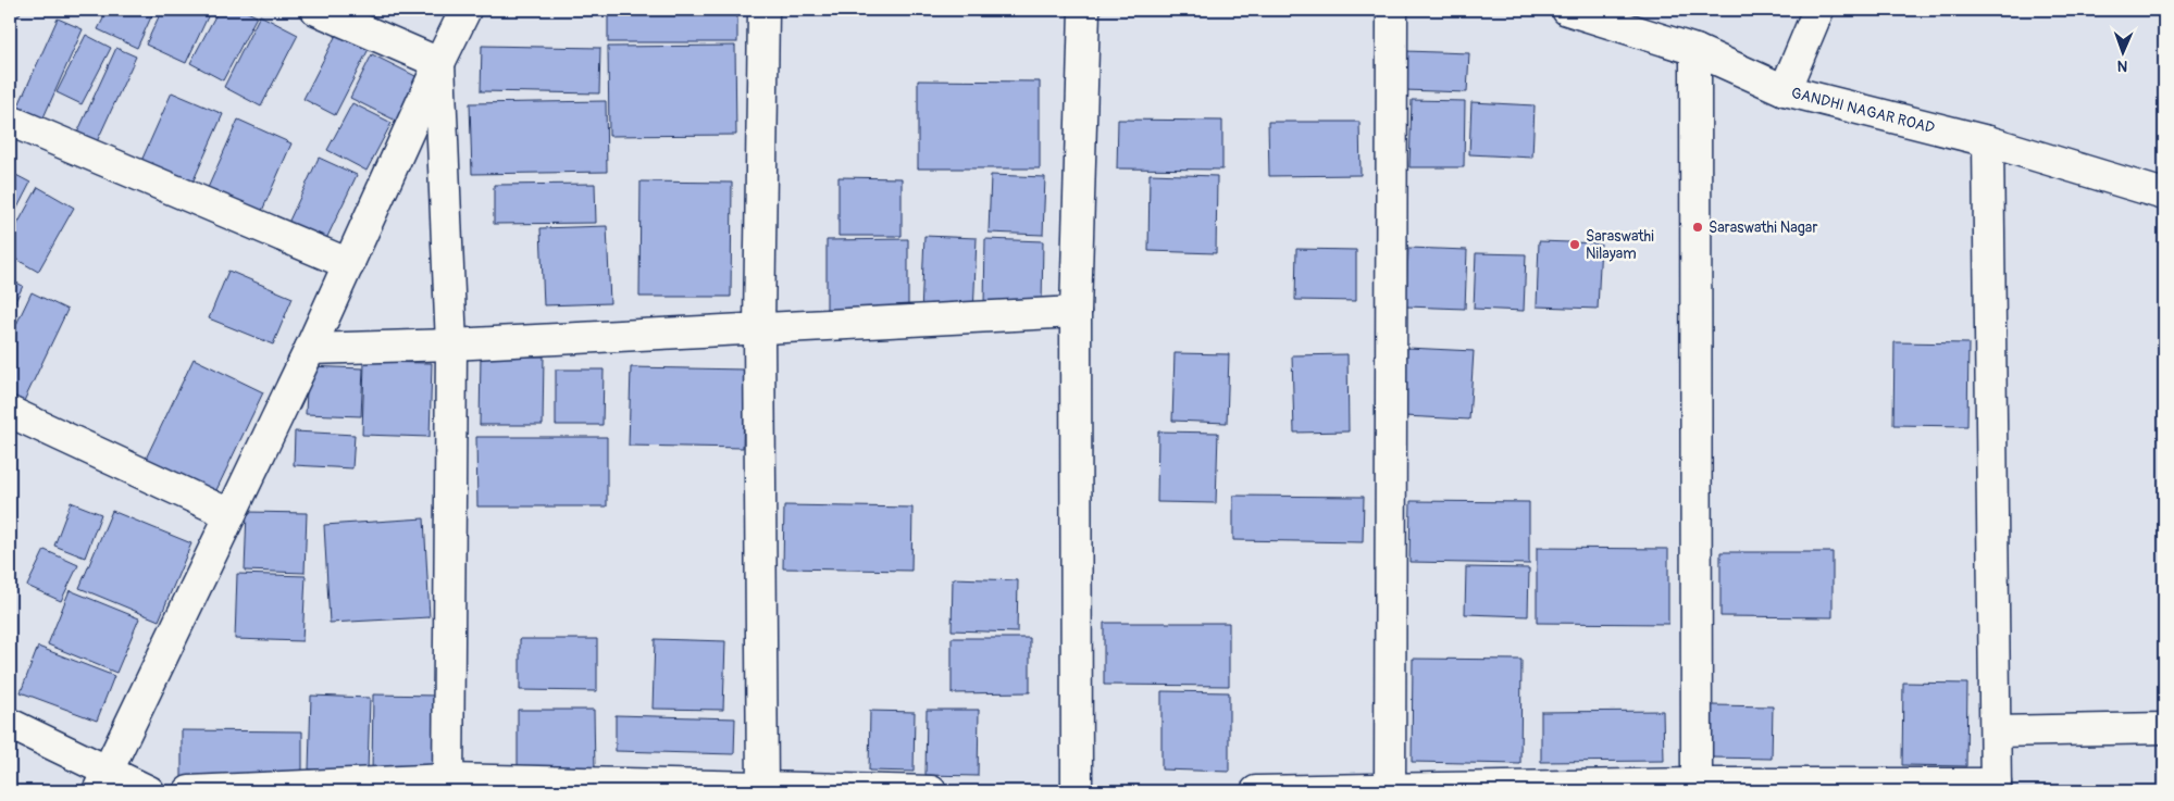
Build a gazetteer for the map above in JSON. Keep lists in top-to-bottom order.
{
  "streets": {
    "street": ["GANDHI NAGAR ROAD"]
  },
  "places": ["Saraswathi Nagar", "Saraswathi Nilayam"],
  "north": "bottom"
}
